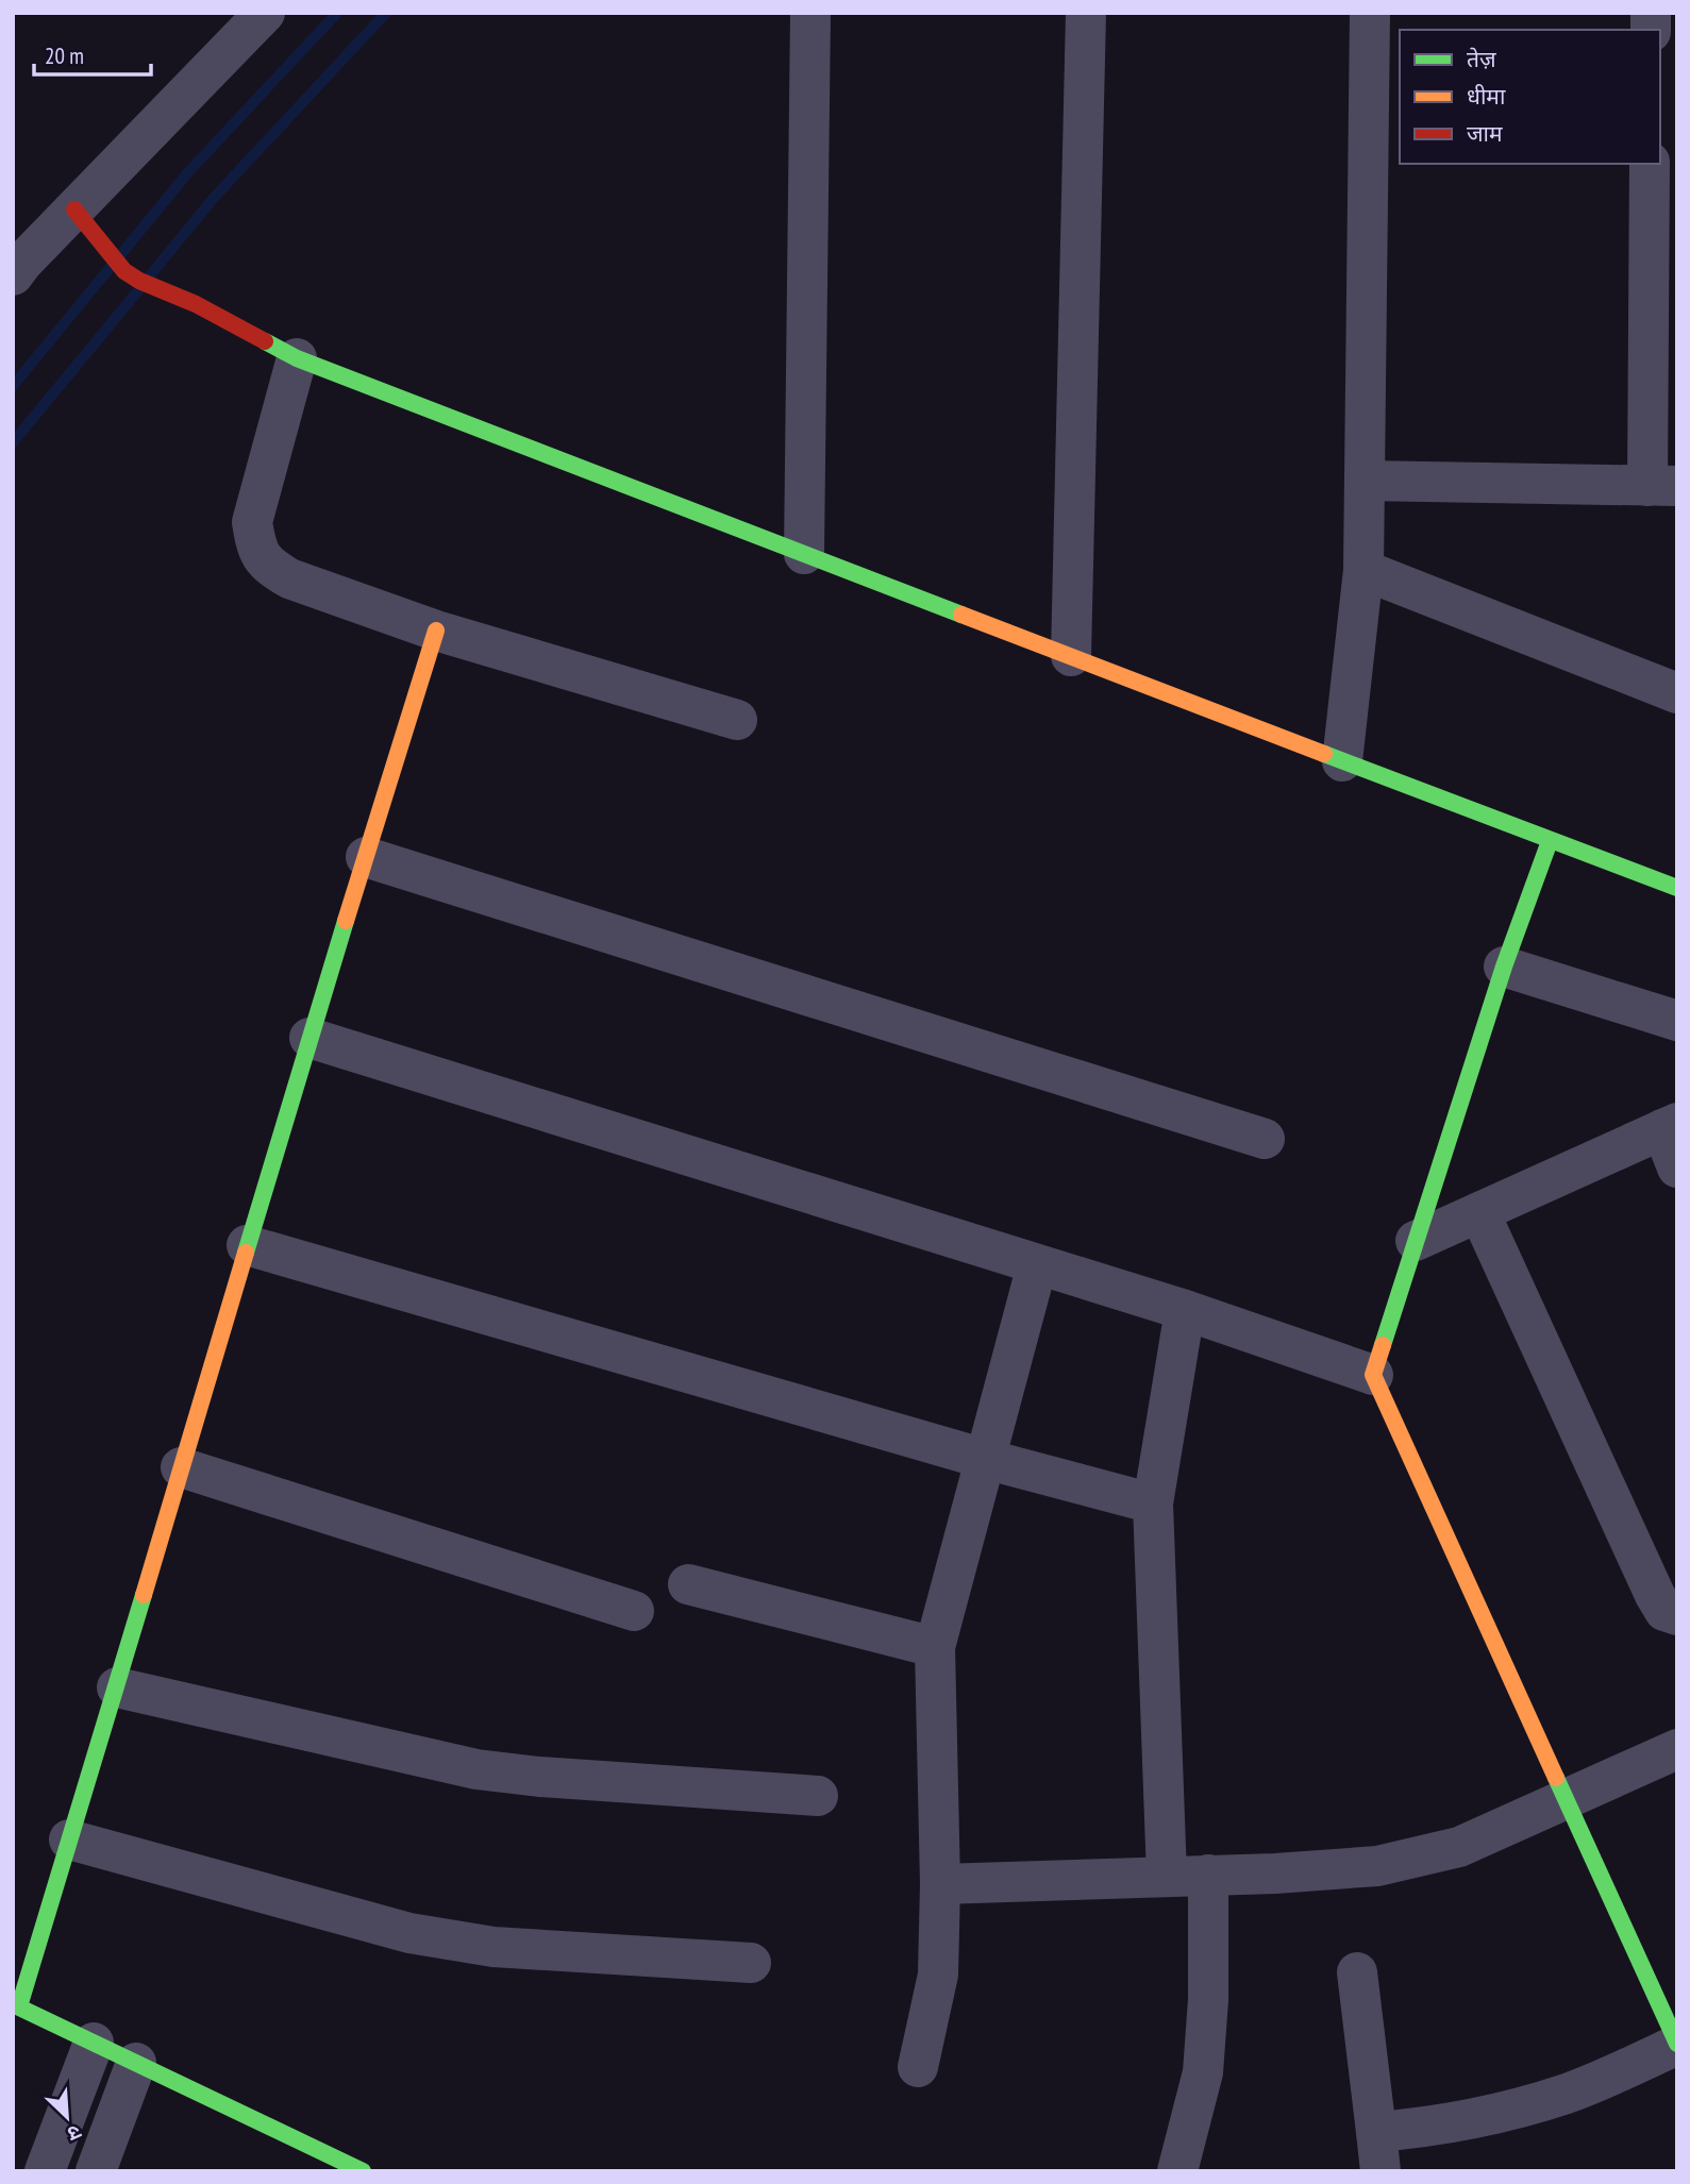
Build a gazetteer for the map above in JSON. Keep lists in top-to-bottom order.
{
  "legend": ["तेज़", "धीमा", "जाम"],
  "scale_bar": "20 m",
  "north": "bottom right"
}
